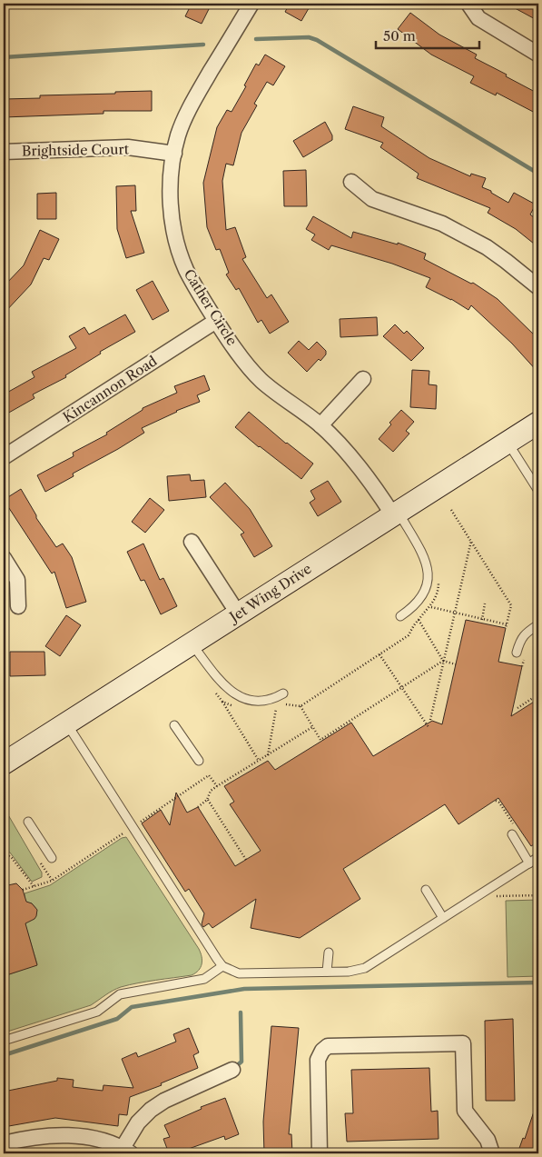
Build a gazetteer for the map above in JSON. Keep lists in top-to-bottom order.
{
  "streets": {
    "main road": ["Jet Wing Drive"],
    "street": ["Brightside Court", "Cather Circle", "Kincannon Road"]
  },
  "crossings": [
    ["Brightside Court", "Cather Circle"],
    ["Cather Circle", "Kincannon Road"],
    ["Cather Circle", "Jet Wing Drive"]
  ],
  "scale_bar": "50 m"
}
